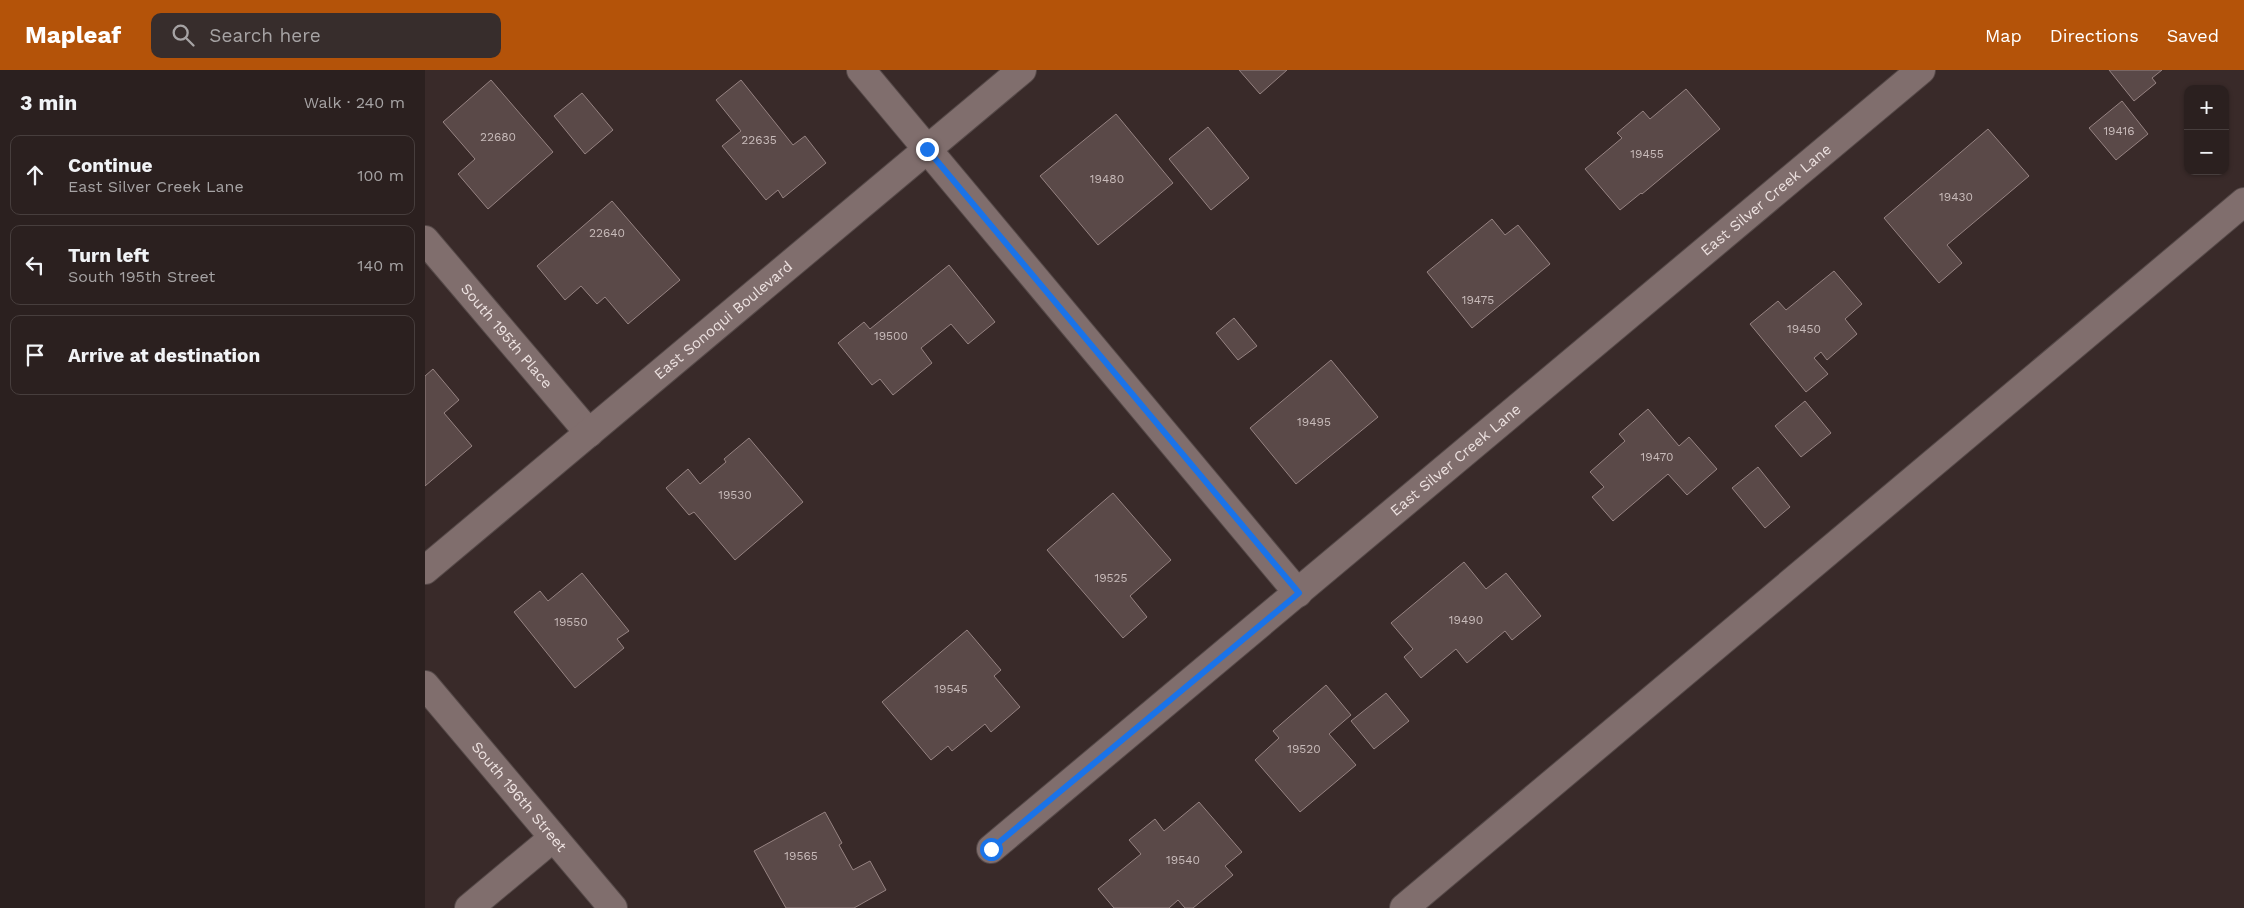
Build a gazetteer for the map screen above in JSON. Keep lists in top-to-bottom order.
{
  "streets": {
    "street": [
      "East Silver Creek Lane",
      "East Sonoqui Boulevard",
      "South 195th Place",
      "South 196th Street"
    ]
  },
  "crossings": [
    ["East Sonoqui Boulevard", "South 195th Place"]
  ],
  "house_numbers": [
    "19416",
    "22680",
    "22635",
    "19455",
    "19480",
    "19430",
    "22640",
    "19475",
    "19450",
    "19500",
    "19495",
    "19470",
    "19530",
    "19525",
    "19490",
    "19550",
    "19545",
    "19520",
    "19565",
    "19540"
  ],
  "page": {
    "header": "Mapleaf",
    "search": "Search here",
    "nav": ["Map", "Directions", "Saved"],
    "heading": ["3 min", "Walk · 240 m"],
    "map_buttons": ["+", "−"],
    "list": [
      ["Continue", "East Silver Creek Lane", "100 m"],
      ["Turn left", "South 195th Street", "140 m"],
      "Arrive at destination"
    ]
  }
}
